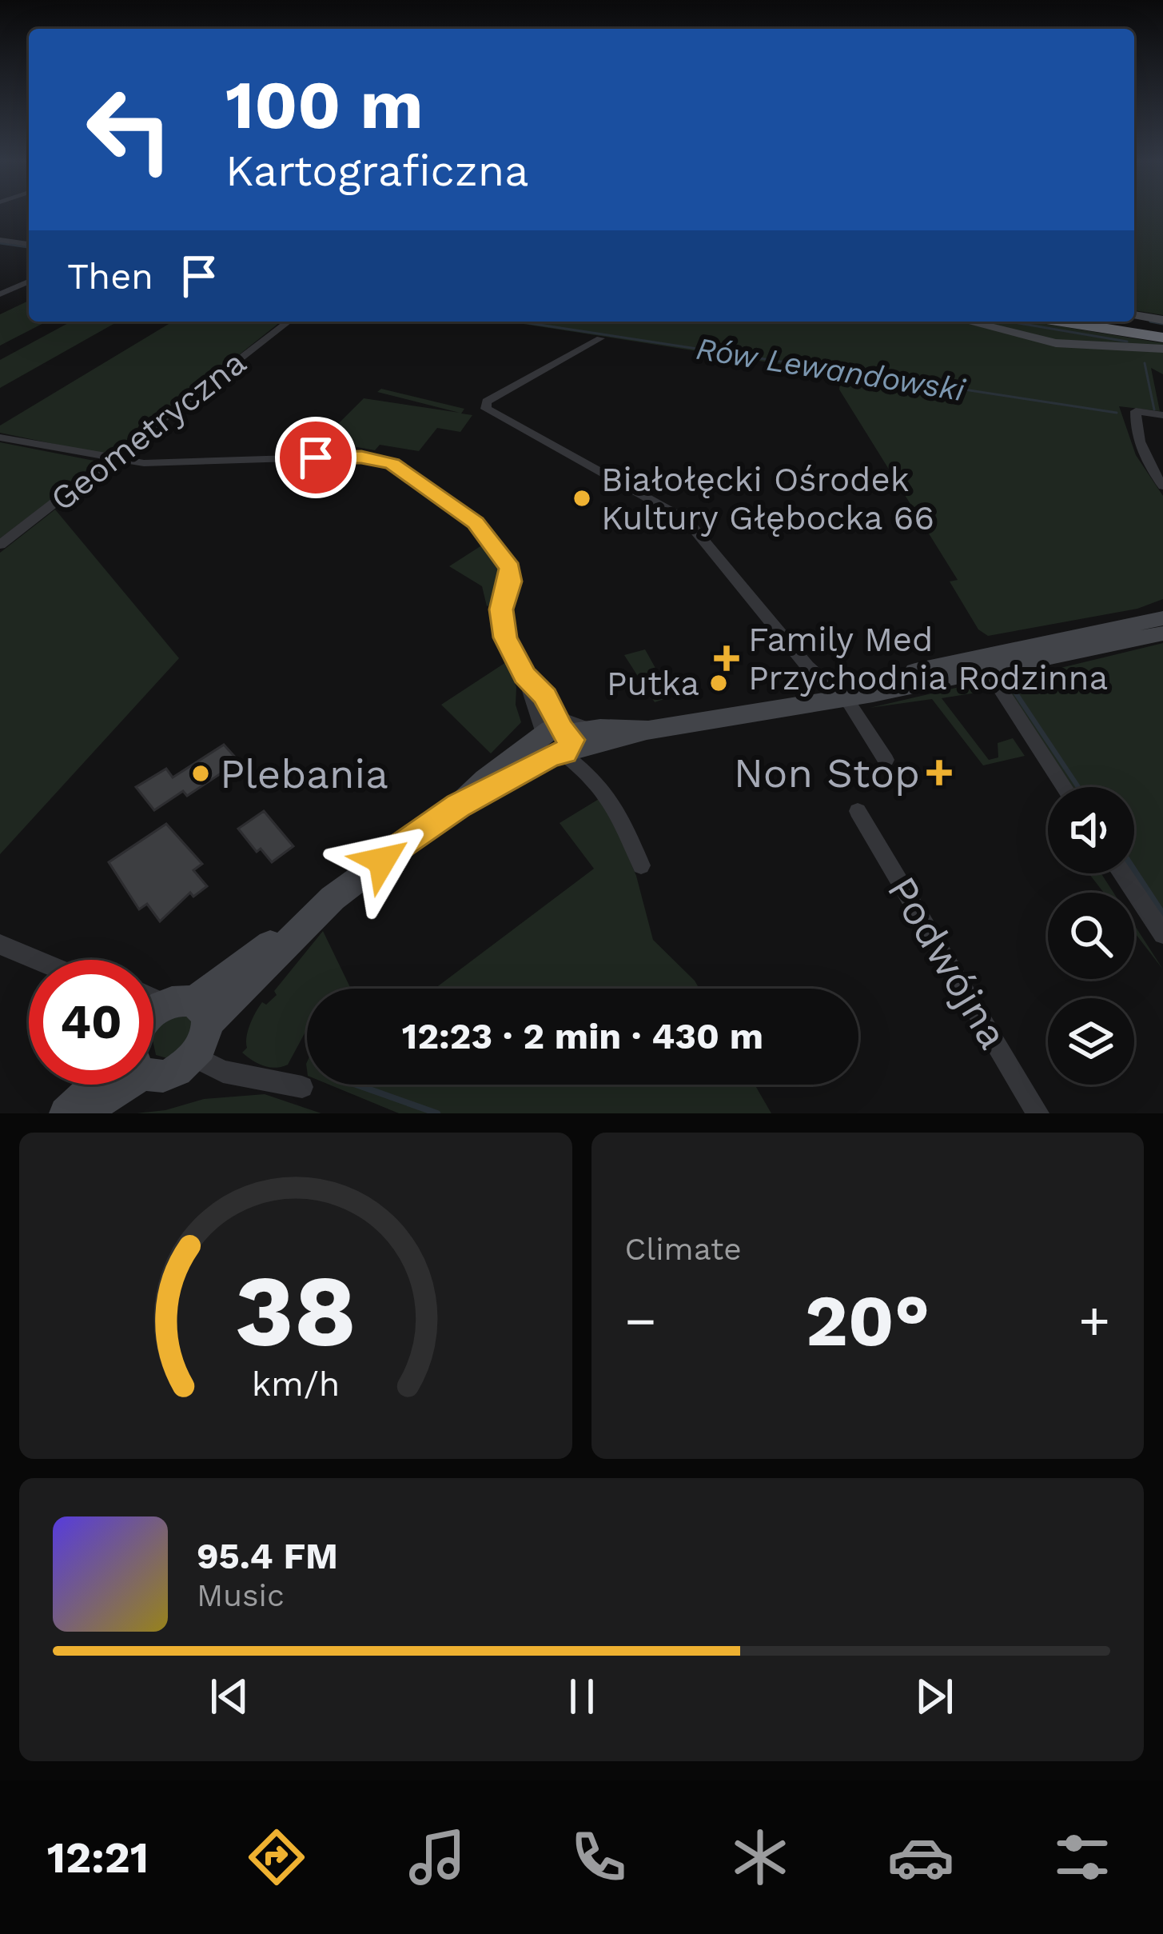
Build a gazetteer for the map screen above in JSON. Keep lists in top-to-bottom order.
{
  "streets": {
    "street": ["Geometryczna", "Podwójna"]
  },
  "water": ["Rów Lewandowski"],
  "places": {
    "other": ["Białołęcki Ośrodek Kultury Głębocka 66", "Putka", "Plebania"],
    "health": ["Family Med Przychodnia Rodzinna", "Non Stop"]
  },
  "page": {
    "turn": ["100 m", "Kartograficzna"],
    "then": "Then",
    "limit": "40",
    "trip": "12:23 · 2 min · 430 m",
    "tile": "Climate",
    "heat": ["−", "20°", "+"],
    "song": ["95.4 FM", "Music"],
    "tabs": "12:21",
    "gauge": ["38", "km/h"]
  }
}
